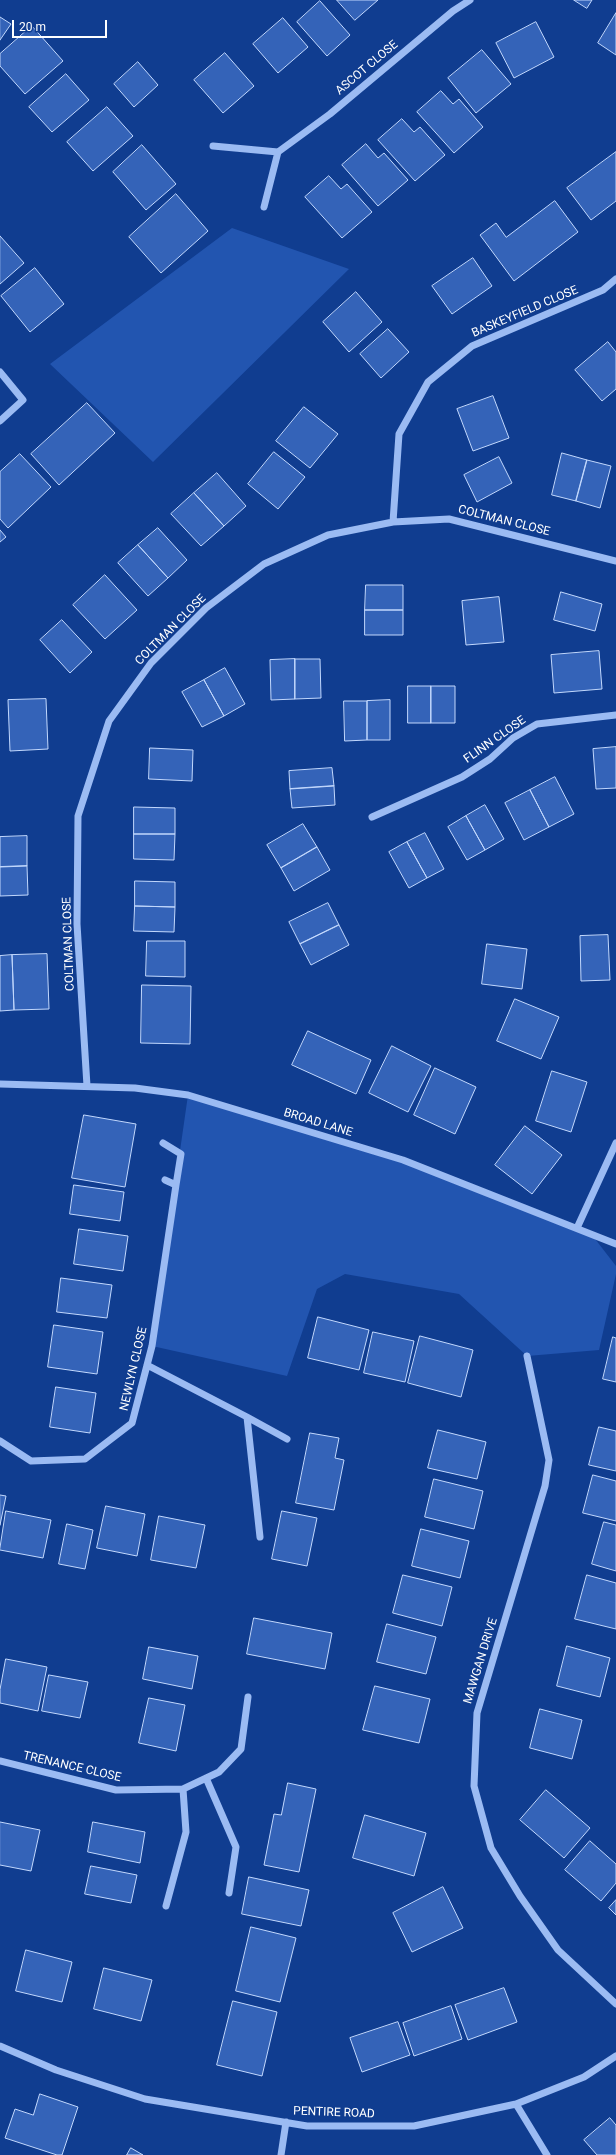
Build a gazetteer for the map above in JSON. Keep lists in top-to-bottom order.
{
  "streets": {
    "street": [
      "ASCOT CLOSE",
      "BASKEYFIELD CLOSE",
      "COLTMAN CLOSE",
      "FLINN CLOSE",
      "BROAD LANE",
      "NEWLYN CLOSE",
      "MAWGAN DRIVE",
      "TRENANCE CLOSE",
      "PENTIRE ROAD"
    ]
  },
  "crossings": [
    ["BASKEYFIELD CLOSE", "COLTMAN CLOSE"],
    ["COLTMAN CLOSE", "BROAD LANE"]
  ],
  "scale_bar": "20 m"
}
